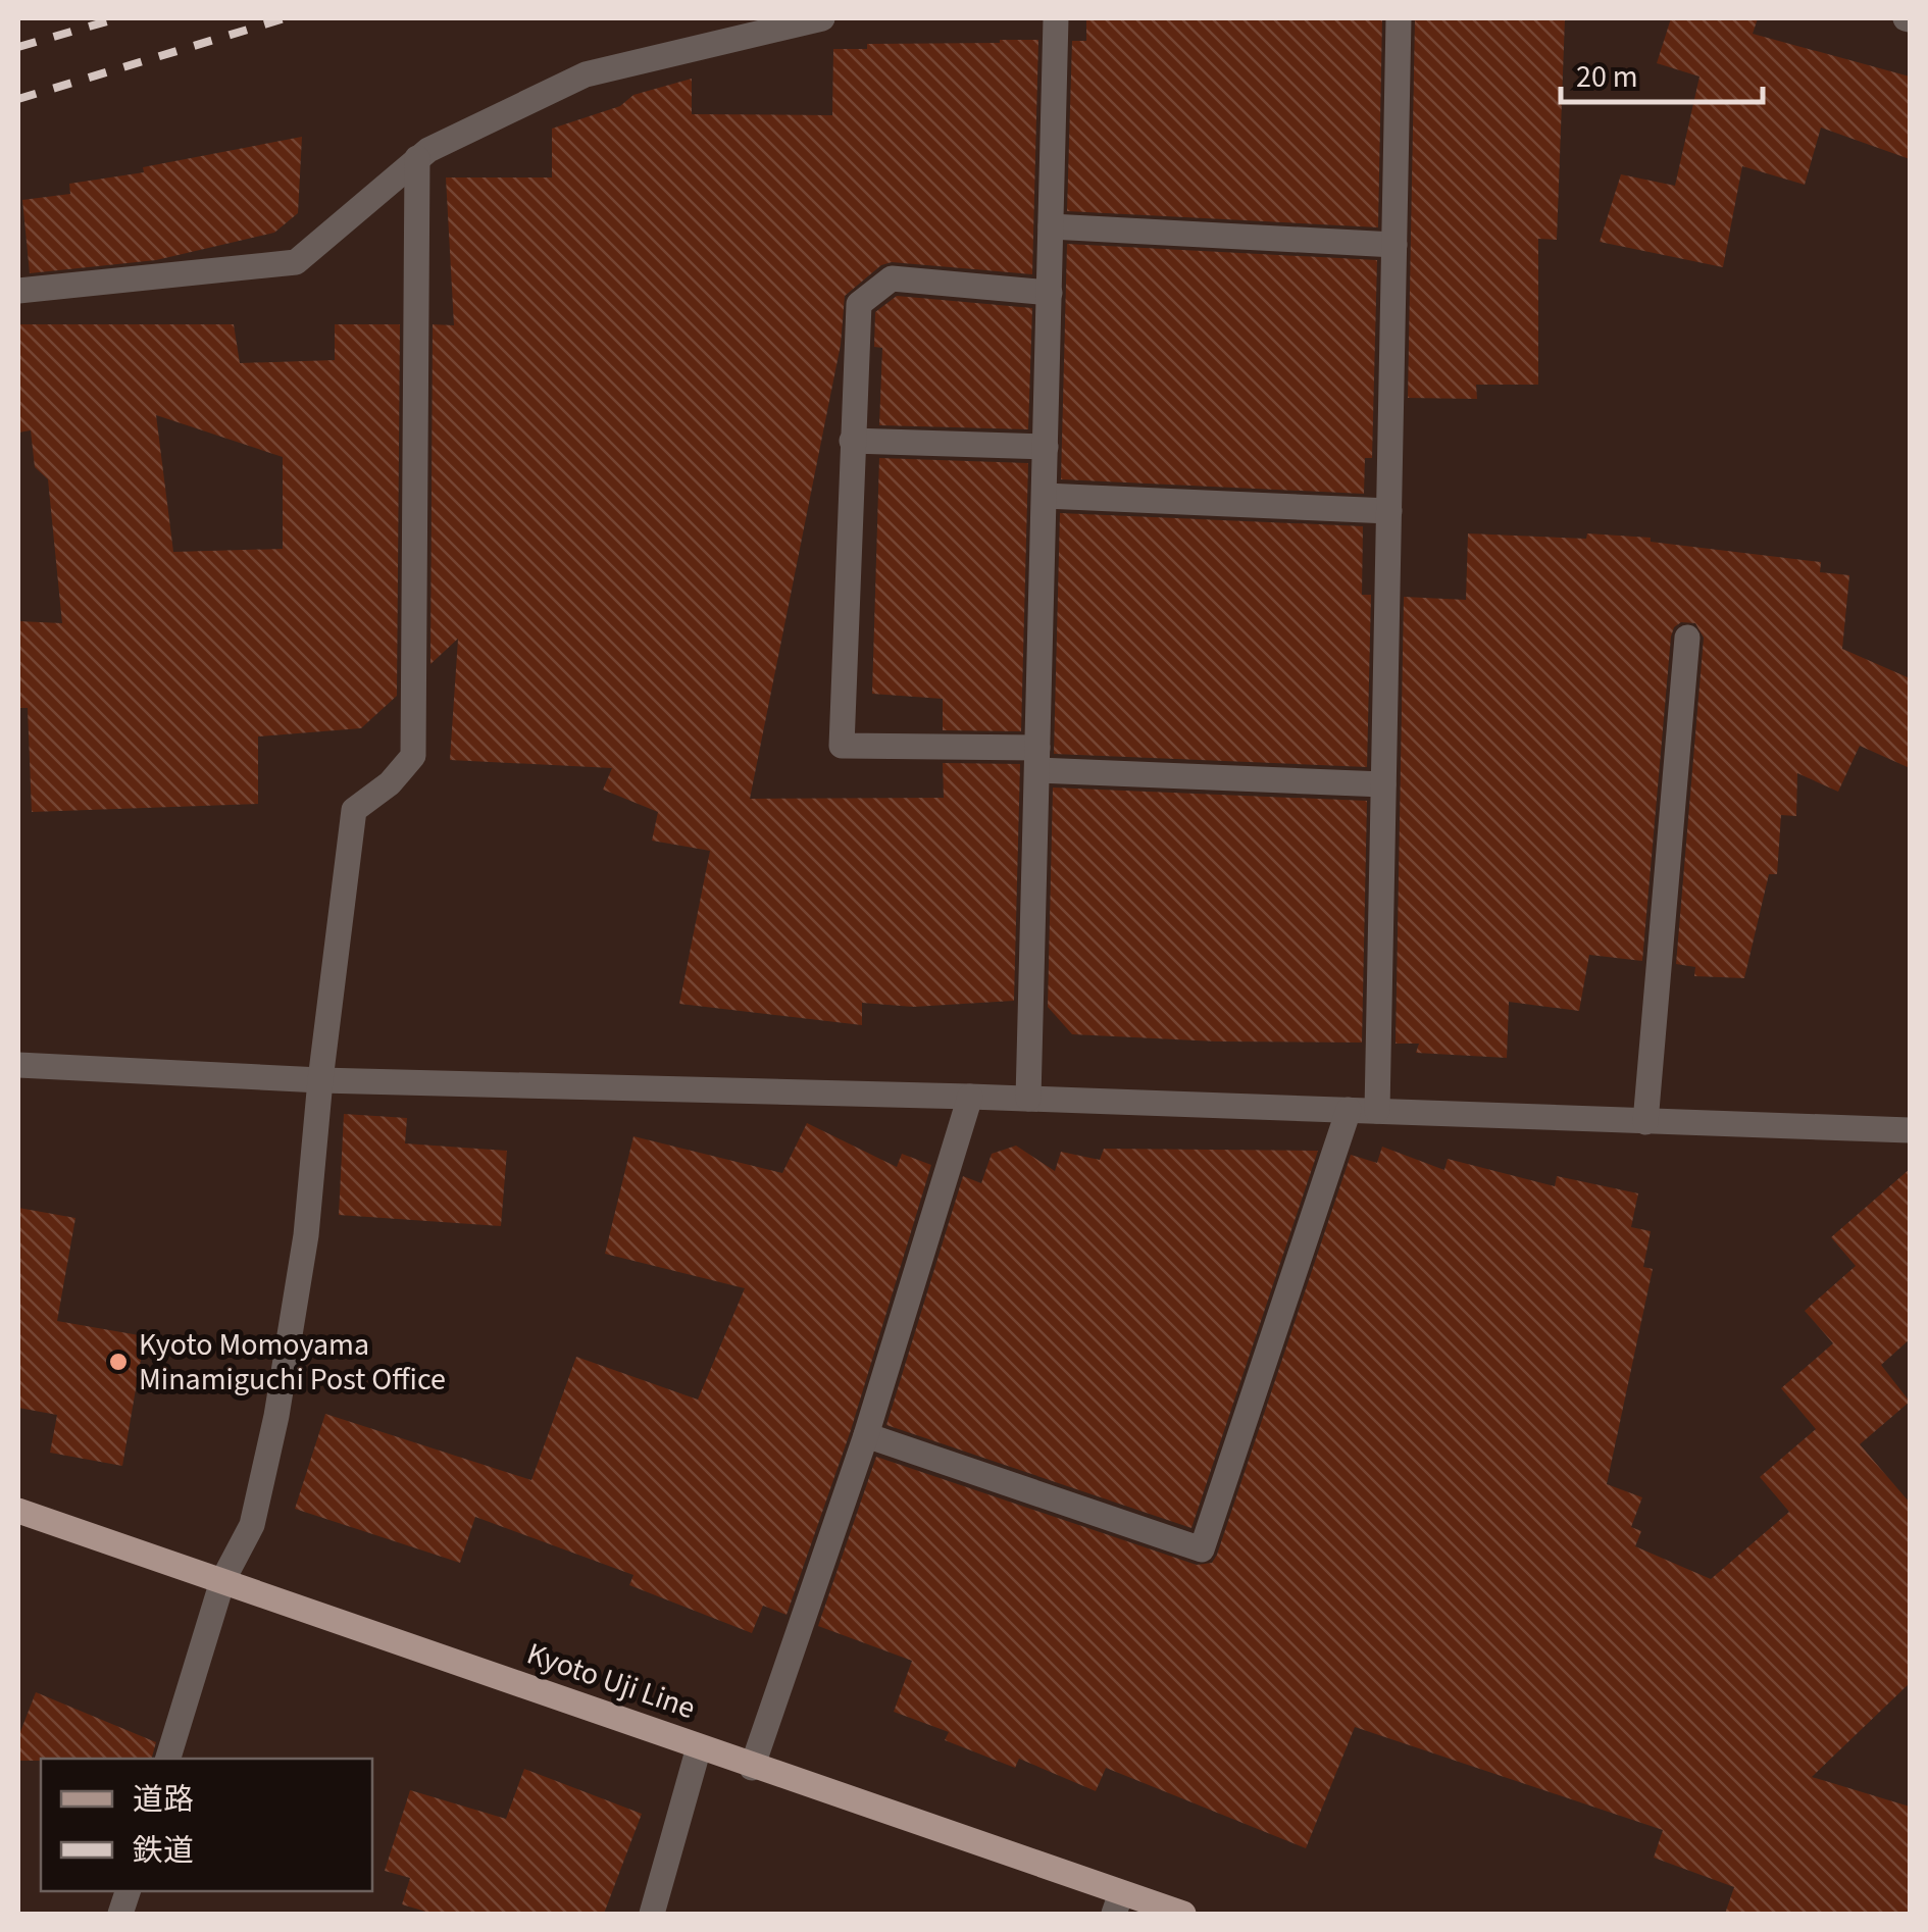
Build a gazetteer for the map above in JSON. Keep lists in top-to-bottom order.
{
  "streets": {
    "main road": ["Kyoto Uji Line"]
  },
  "places": ["Kyoto Momoyama Minamiguchi Post Office"],
  "legend": ["道路", "鉄道"],
  "scale_bar": "20 m"
}
